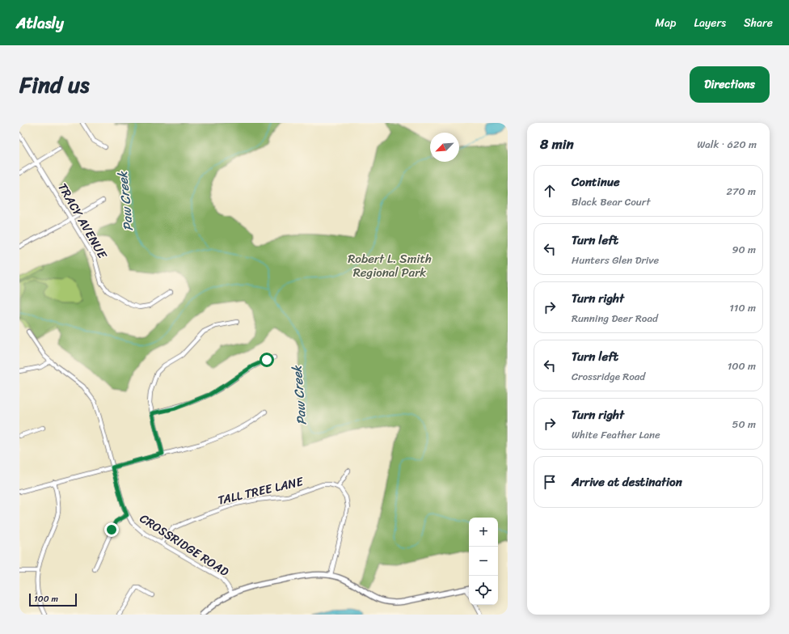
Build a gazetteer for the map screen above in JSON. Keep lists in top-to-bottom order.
{
  "streets": {
    "street": ["TRACY AVENUE", "TALL TREE LANE", "CROSSRIDGE ROAD"]
  },
  "crossings": [
    ["TALL TREE LANE", "CROSSRIDGE ROAD"]
  ],
  "water": ["Paw Creek"],
  "parks": ["Robert L. Smith Regional Park"],
  "scale_bar": "100 m",
  "north": "bottom left",
  "page": {
    "header": "Atlasly",
    "nav": ["Map", "Layers", "Share"],
    "title": "Find us",
    "buttons": "Directions",
    "heading": ["8 min", "Walk · 620 m"],
    "list": [
      ["Continue", "Black Bear Court", "270 m"],
      ["Turn left", "Hunters Glen Drive", "90 m"],
      ["Turn right", "Running Deer Road", "110 m"],
      ["Turn left", "Crossridge Road", "100 m"],
      ["Turn right", "White Feather Lane", "50 m"],
      "Arrive at destination"
    ],
    "map_buttons": ["+", "−"],
    "scale": "100 m"
  }
}
